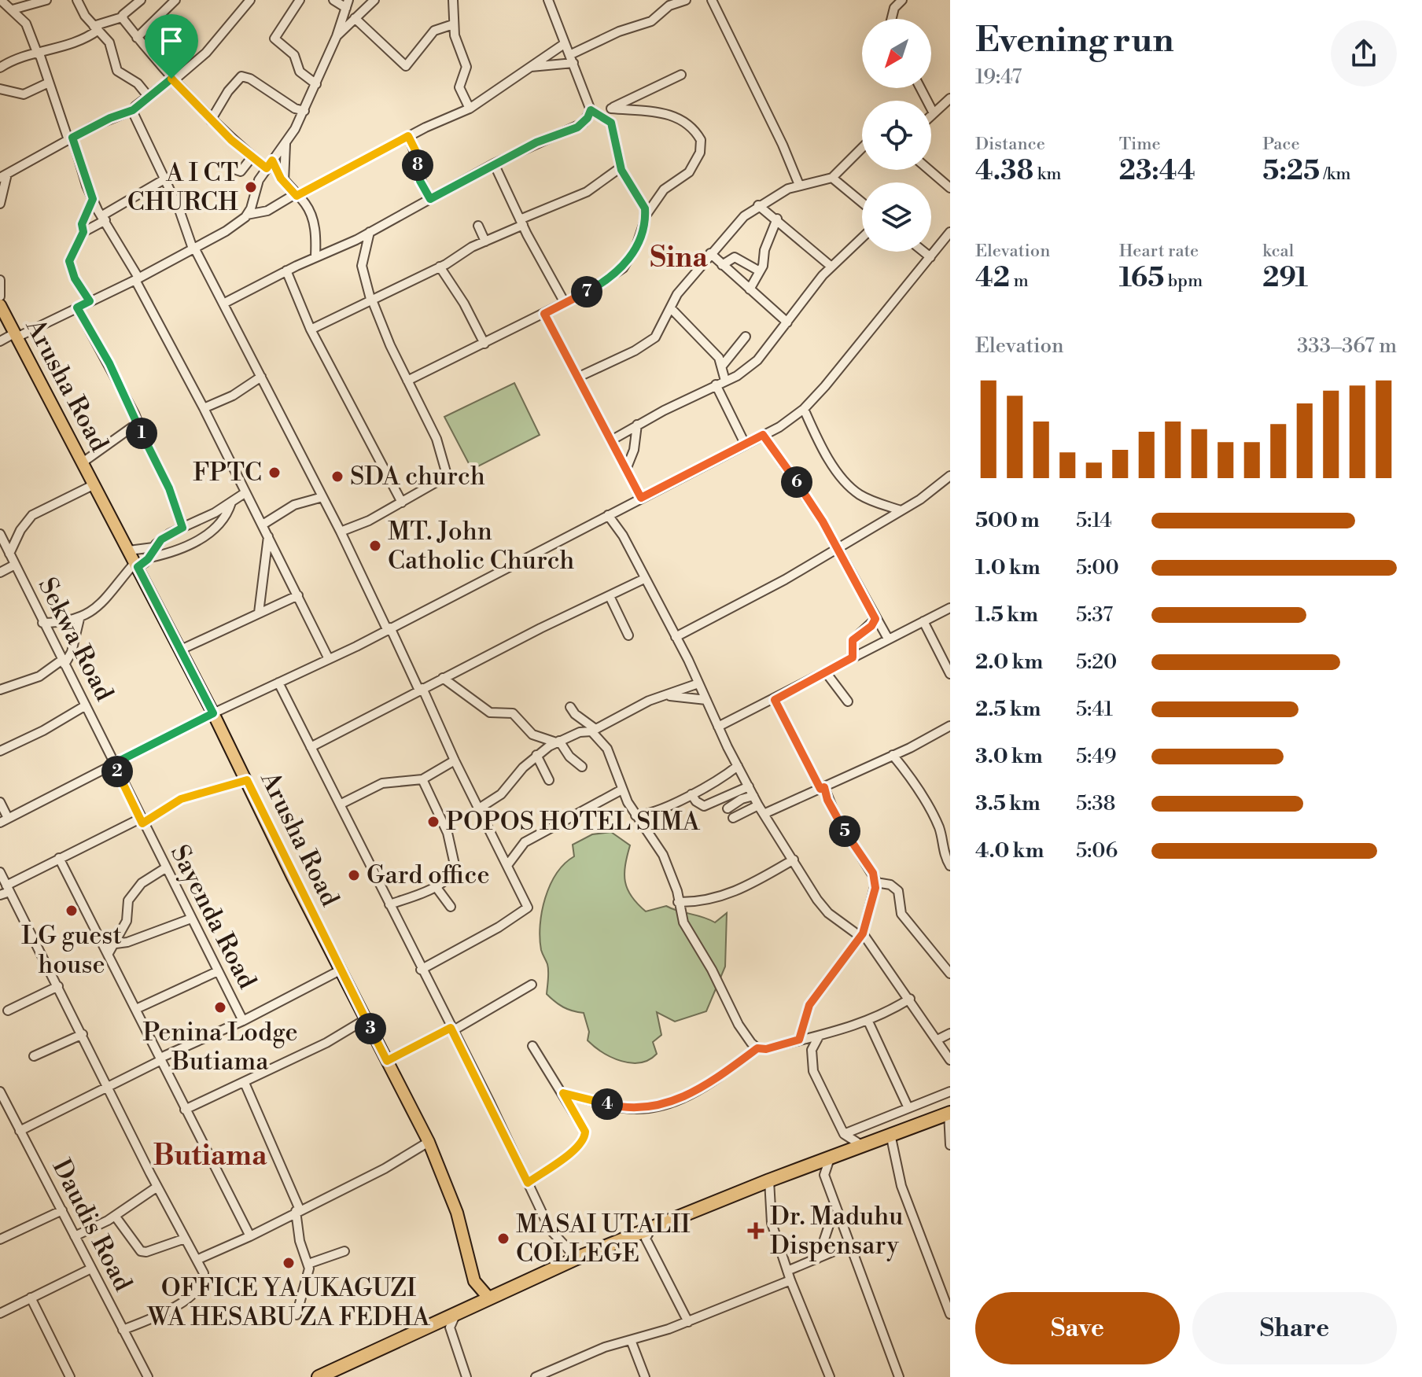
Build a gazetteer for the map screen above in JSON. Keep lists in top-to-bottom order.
{
  "streets": {
    "main road": ["Arusha Road"],
    "street": ["Sekwa Road", "Sayenda Road", "Daudis Road"]
  },
  "crossings": [
    ["Arusha Road", "Sekwa Road"],
    ["Sekwa Road", "Sayenda Road"]
  ],
  "districts": ["Sina", "Butiama"],
  "places": {
    "other": [
      "A I CT CHURCH",
      "FPTC",
      "SDA church",
      "MT. John Catholic Church",
      "POPOS HOTEL SIMA",
      "Gard office",
      "LG guest house",
      "Penina Lodge Butiama",
      "MASAI UTALII COLLEGE",
      "OFFICE YA UKAGUZI WA HESABU ZA FEDHA"
    ],
    "health": ["Dr. Maduhu Dispensary"]
  },
  "north": "bottom left",
  "page": {
    "heading": ["Evening run", "19:47"],
    "stats": [
      ["Distance", "4.38 km"],
      ["Time", "23:44"],
      ["Pace", "5:25 /km"],
      ["Elevation", "42 m"],
      ["Heart rate", "165 bpm"],
      ["kcal", "291"]
    ],
    "pins": [
      "8",
      "7",
      "1",
      "6",
      "2",
      "5",
      "3",
      "4"
    ],
    "chart": ["Elevation", "333–367 m"],
    "list": [
      {
        "name": "500 m",
        "note": "5:14"
      },
      {
        "name": "1.0 km",
        "note": "5:00"
      },
      {
        "name": "1.5 km",
        "note": "5:37"
      },
      {
        "name": "2.0 km",
        "note": "5:20"
      },
      {
        "name": "2.5 km",
        "note": "5:41"
      },
      {
        "name": "3.0 km",
        "note": "5:49"
      },
      {
        "name": "3.5 km",
        "note": "5:38"
      },
      {
        "name": "4.0 km",
        "note": "5:06"
      }
    ],
    "buttons": ["Save", "Share"]
  }
}
